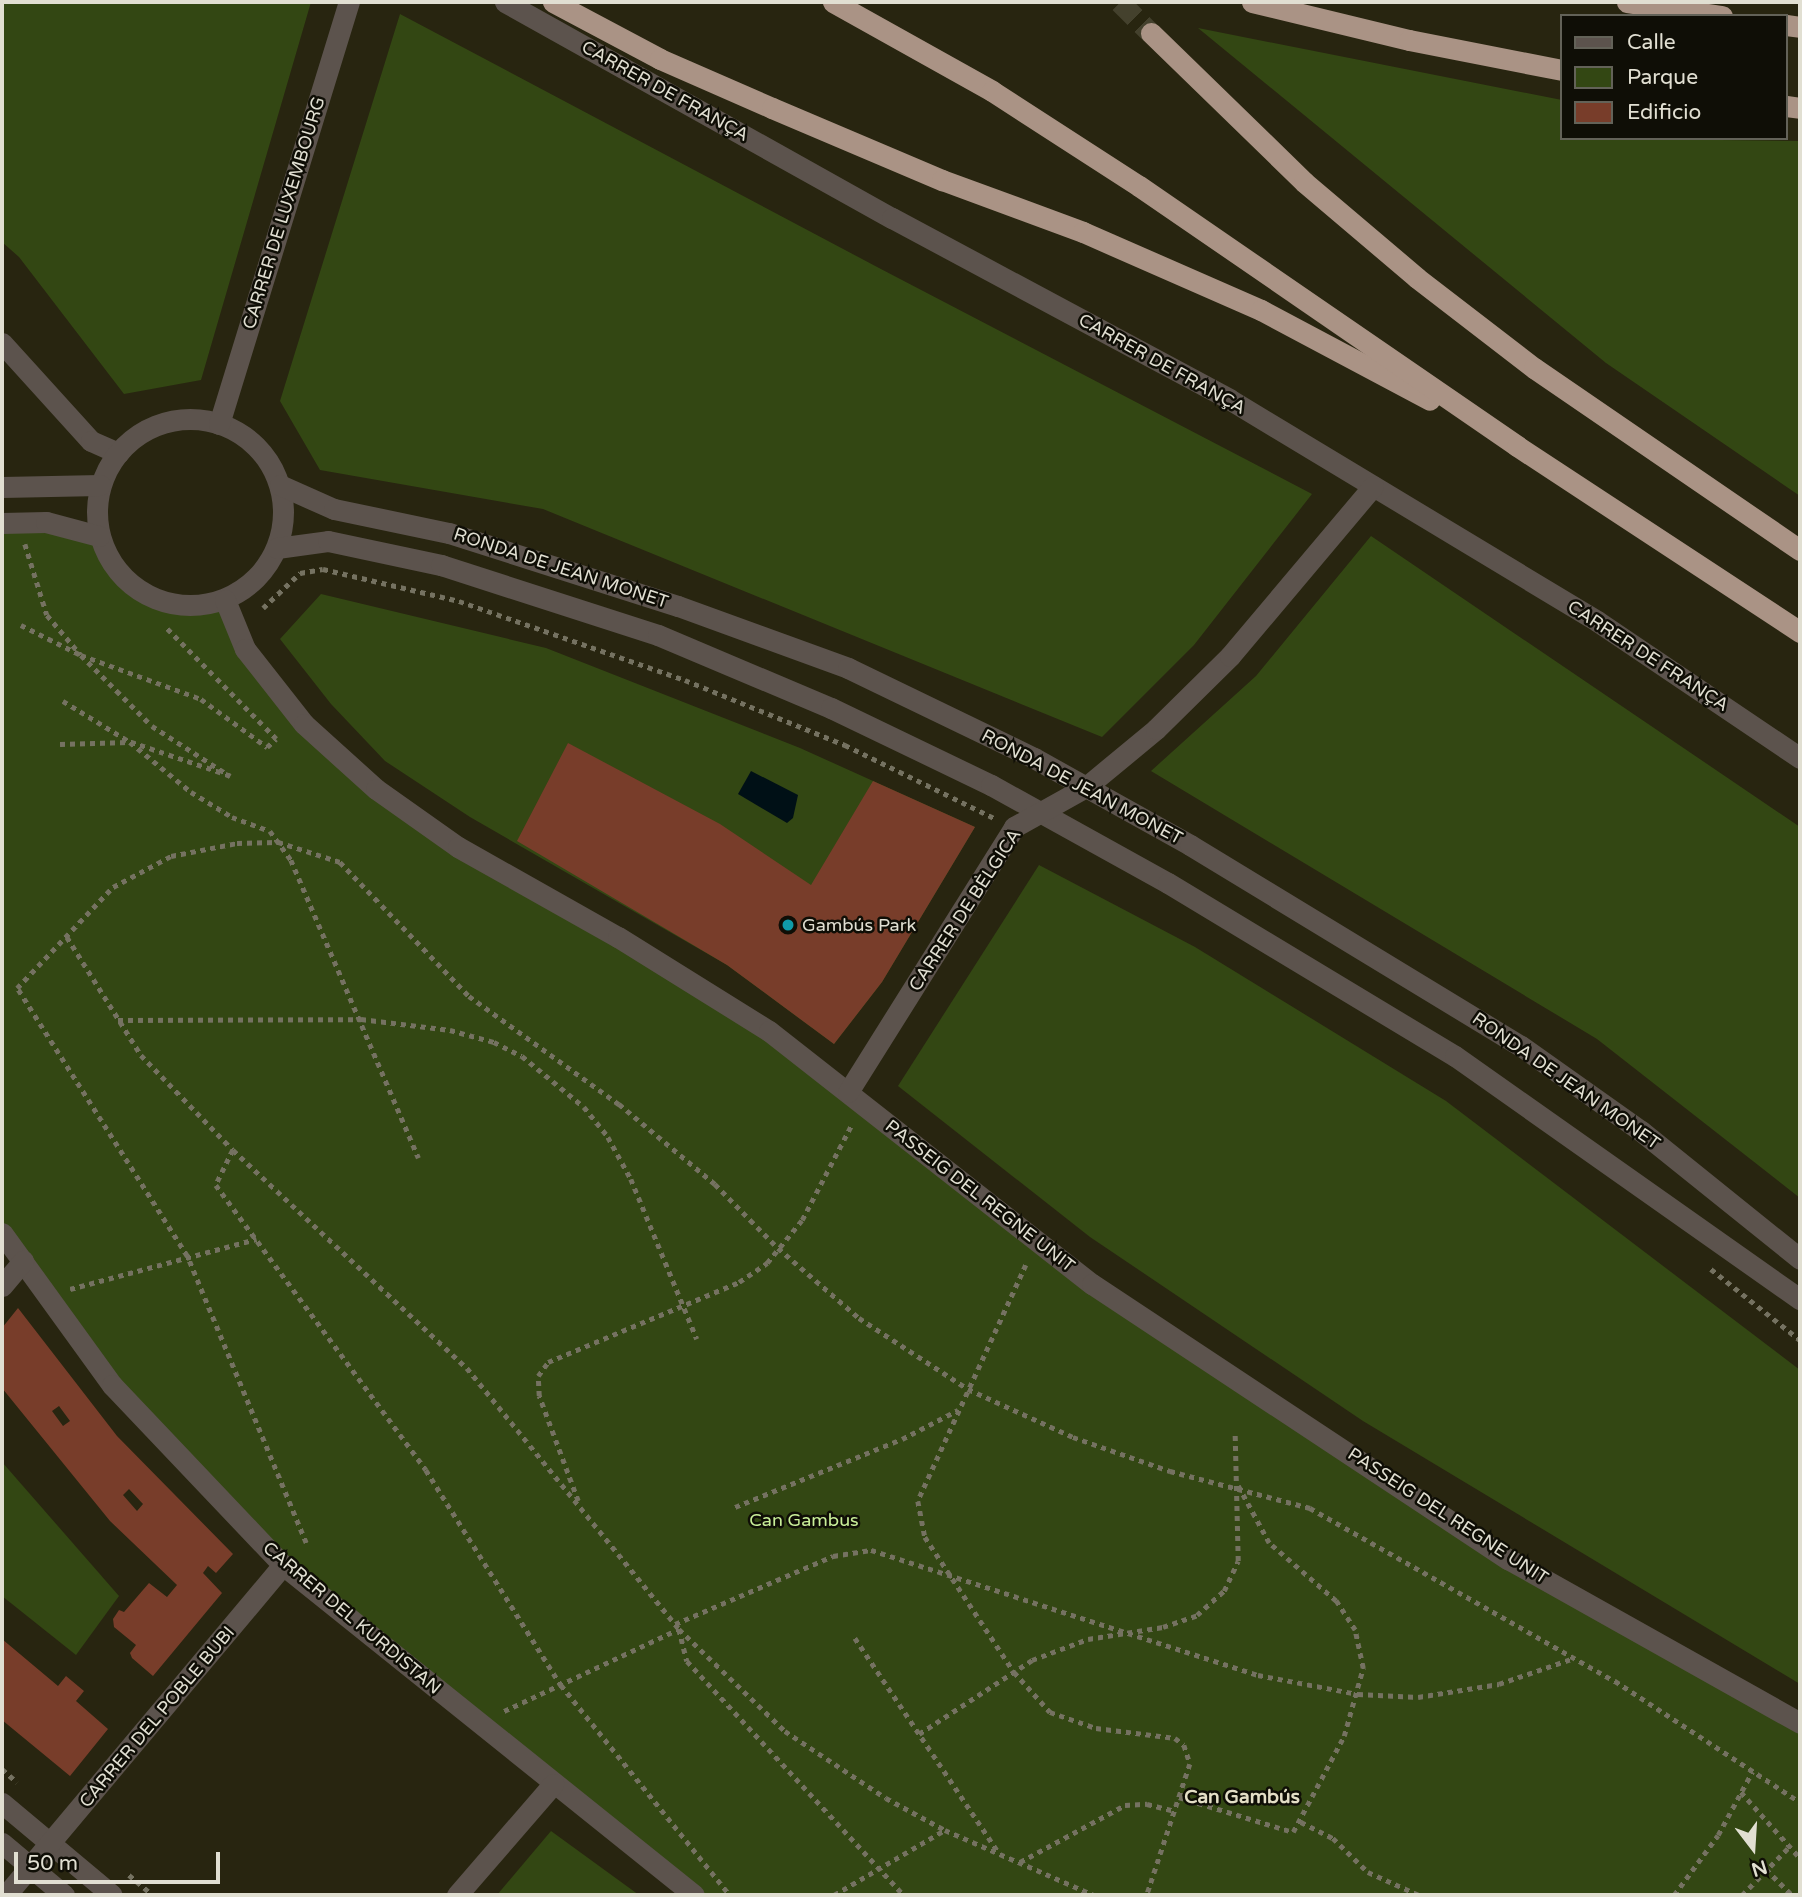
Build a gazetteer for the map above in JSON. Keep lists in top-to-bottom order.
{
  "streets": {
    "street": [
      "CARRER DE FRANÇA",
      "CARRER DE LUXEMBOURG",
      "RONDA DE JEAN MONET",
      "CARRER DE BÈLGICA",
      "PASSEIG DEL REGNE UNIT",
      "CARRER DEL KURDISTAN",
      "CARRER DEL POBLE BUBI"
    ]
  },
  "crossings": [
    ["CARRER DE FRANÇA", "CARRER DE BÈLGICA"],
    ["CARRER DE LUXEMBOURG", "RONDA DE JEAN MONET"],
    ["CARRER DE LUXEMBOURG", "PASSEIG DEL REGNE UNIT"],
    ["RONDA DE JEAN MONET", "CARRER DE BÈLGICA"],
    ["RONDA DE JEAN MONET", "PASSEIG DEL REGNE UNIT"],
    ["CARRER DE BÈLGICA", "PASSEIG DEL REGNE UNIT"],
    ["CARRER DEL KURDISTAN", "CARRER DEL POBLE BUBI"]
  ],
  "districts": ["Can Gambús"],
  "parks": ["Can Gambus"],
  "places": ["Gambús Park"],
  "legend": ["Calle", "Parque", "Edificio"],
  "scale_bar": "50 m",
  "north": "bottom"
}
